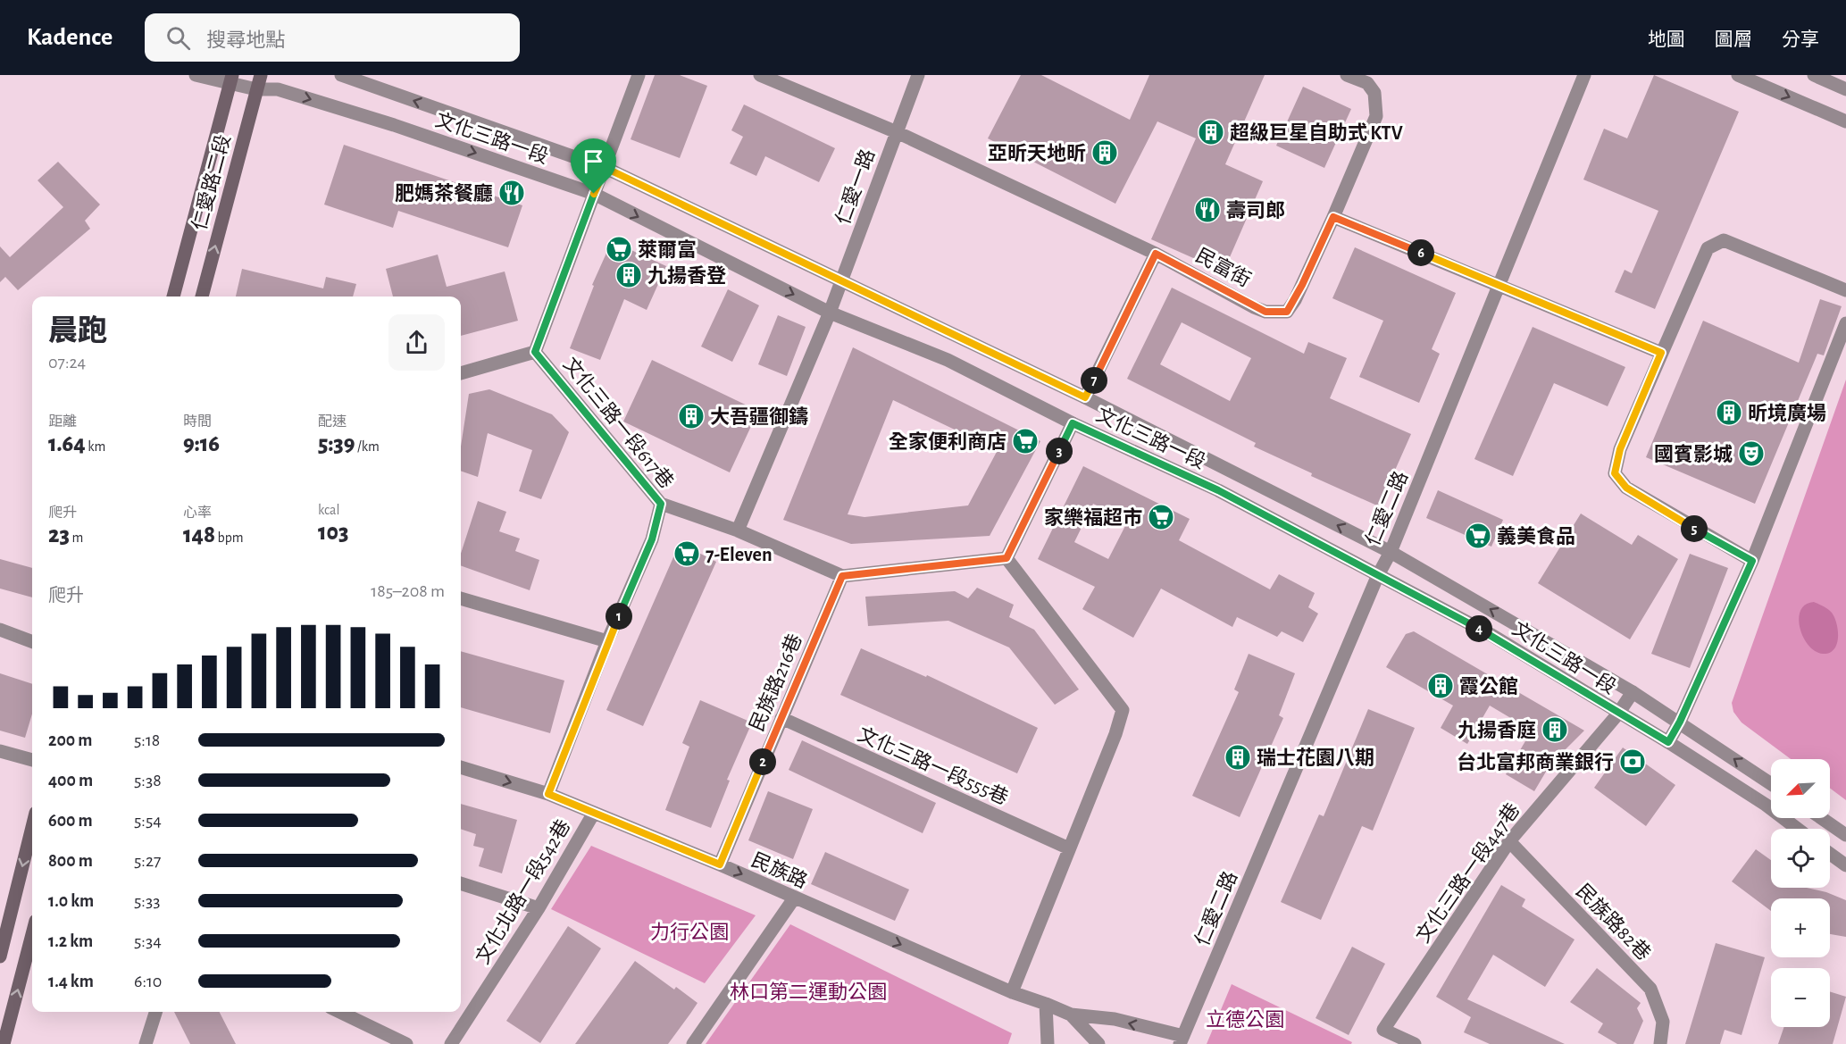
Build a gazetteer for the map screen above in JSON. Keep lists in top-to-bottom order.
{
  "streets": {
    "main road": ["仁愛路二段"],
    "street": [
      "文化三路一段",
      "仁愛一路",
      "民富街",
      "文化三路一段617巷",
      "仁愛二路",
      "民族路216巷",
      "文化三路一段555巷",
      "民族路",
      "文化三路一段447巷",
      "文化北路一段542巷",
      "民族路82巷"
    ]
  },
  "crossings": [
    ["文化三路一段", "仁愛路二段"],
    ["文化三路一段", "仁愛一路"],
    ["文化三路一段", "文化三路一段617巷"],
    ["文化三路一段", "仁愛二路"],
    ["文化三路一段", "文化三路一段447巷"],
    ["仁愛一路", "民富街"],
    ["文化三路一段617巷", "民族路"],
    ["民族路216巷", "文化三路一段555巷"],
    ["民族路216巷", "民族路"],
    ["民族路", "文化北路一段542巷"],
    ["文化三路一段447巷", "民族路82巷"]
  ],
  "one_way": ["民族路"],
  "parks": ["力行公園", "林口第二運動公園", "立德公園"],
  "places": {
    "building": [
      "超級巨星自助式 KTV",
      "亞昕天地昕",
      "九揚香登",
      "昕境廣場",
      "大吾疆御鑄",
      "霞公館",
      "九揚香庭",
      "瑞士花園八期"
    ],
    "restaurant": ["肥媽茶餐廳", "壽司郎"],
    "supermarket": [
      "萊爾富",
      "全家便利商店",
      "家樂福超市",
      "義美食品",
      "7-Eleven"
    ],
    "theatre": ["國賓影城"],
    "bank": ["台北富邦商業銀行"]
  },
  "north": "bottom left",
  "page": {
    "header": "Kadence",
    "search": "搜尋地點",
    "nav": ["地圖", "圖層", "分享"],
    "pins": [
      "6",
      "7",
      "3",
      "5",
      "1",
      "4",
      "2"
    ],
    "heading": ["晨跑", "07:24"],
    "stats": [
      ["距離", "1.64 km"],
      ["時間", "9:16"],
      ["配速", "5:39 /km"],
      ["爬升", "23 m"],
      ["心率", "148 bpm"],
      ["kcal", "103"]
    ],
    "chart": ["爬升", "185–208 m"],
    "list": [
      {
        "name": "200 m",
        "note": "5:18"
      },
      {
        "name": "400 m",
        "note": "5:38"
      },
      {
        "name": "600 m",
        "note": "5:54"
      },
      {
        "name": "800 m",
        "note": "5:27"
      },
      {
        "name": "1.0 km",
        "note": "5:33"
      },
      {
        "name": "1.2 km",
        "note": "5:34"
      },
      {
        "name": "1.4 km",
        "note": "6:10"
      }
    ],
    "map_buttons": ["+", "−"]
  }
}
